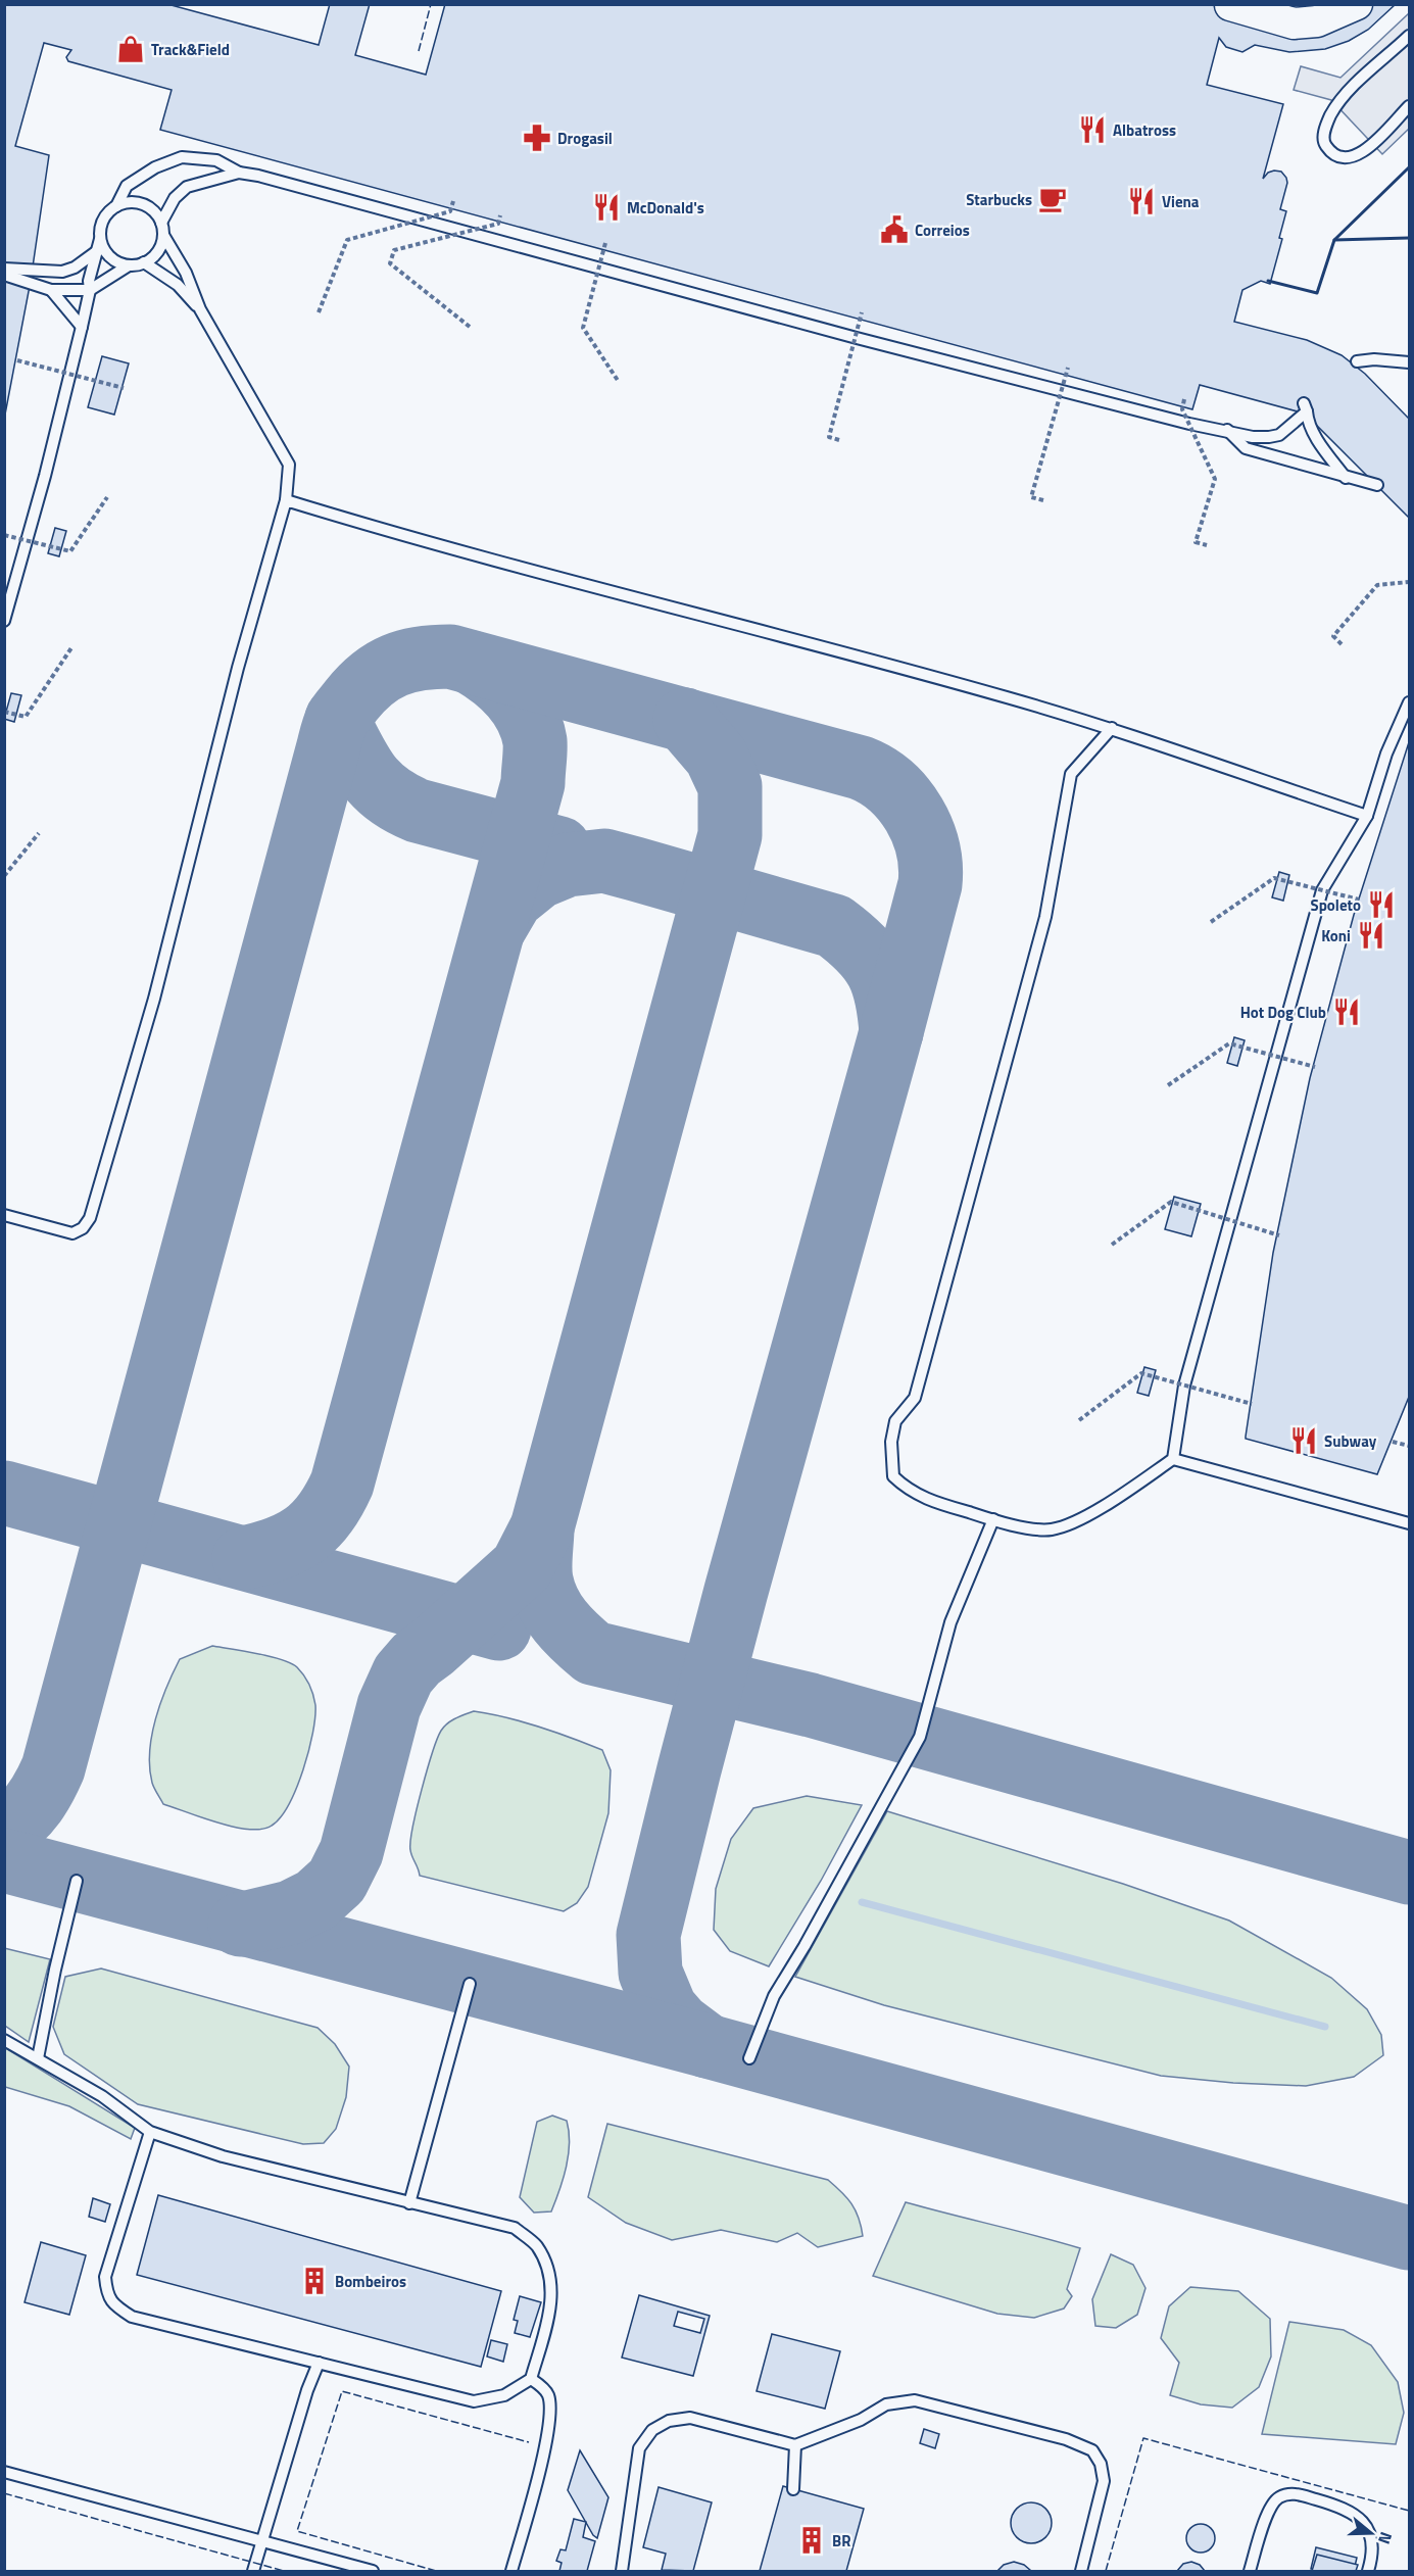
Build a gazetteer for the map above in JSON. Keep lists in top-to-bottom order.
{
  "places": {
    "shop": ["Track&Field"],
    "restaurant": [
      "Albatross",
      "Viena",
      "McDonald's",
      "Spoleto",
      "Koni",
      "Hot Dog Club",
      "Subway"
    ],
    "pharmacy": ["Drogasil"],
    "cafe": ["Starbucks"],
    "public building": ["Correios"],
    "building": ["Bombeiros", "BR"]
  },
  "north": "right"
}
